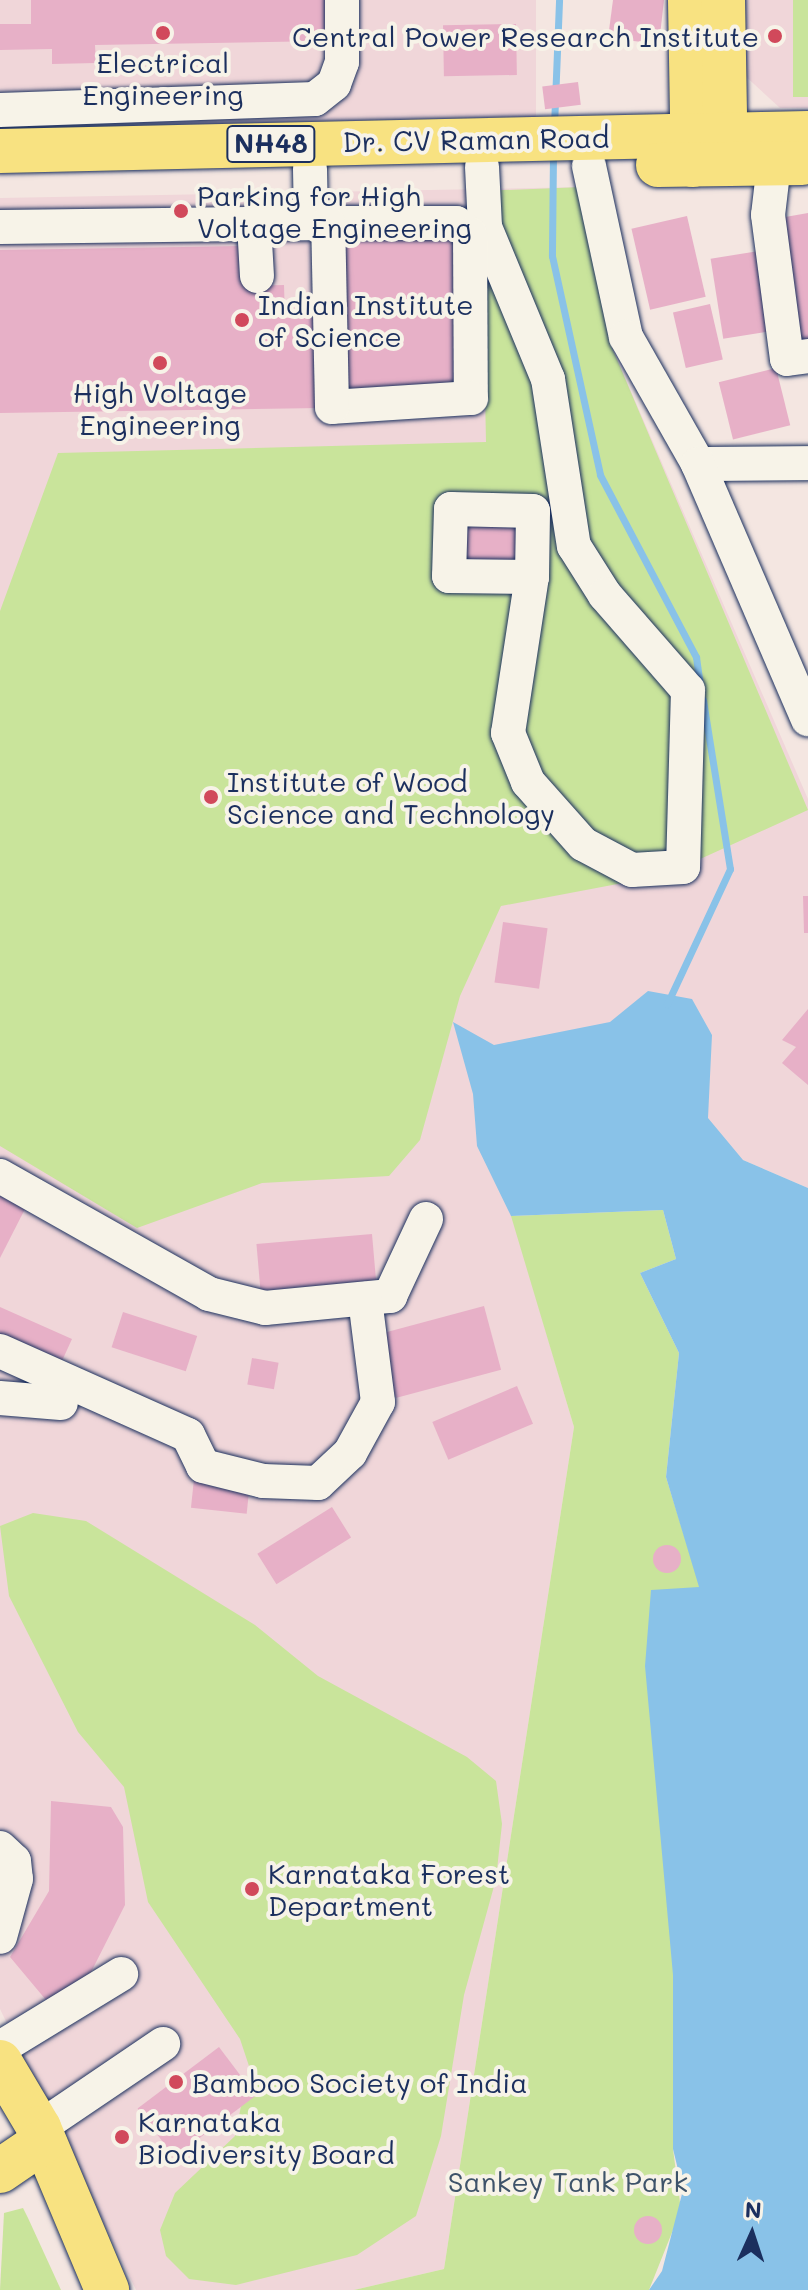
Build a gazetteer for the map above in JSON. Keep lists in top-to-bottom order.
{
  "streets": {
    "main road": ["Dr. CV Raman Road", "NH48"]
  },
  "parks": ["Sankey Tank Park"],
  "places": [
    "Electrical Engineering",
    "Central Power Research Institute",
    "Parking for High Voltage Engineering",
    "Indian Institute of Science",
    "High Voltage Engineering",
    "Institute of Wood Science and Technology",
    "Karnataka Forest Department",
    "Bamboo Society of India",
    "Karnataka Biodiversity Board"
  ],
  "north": "top"
}
